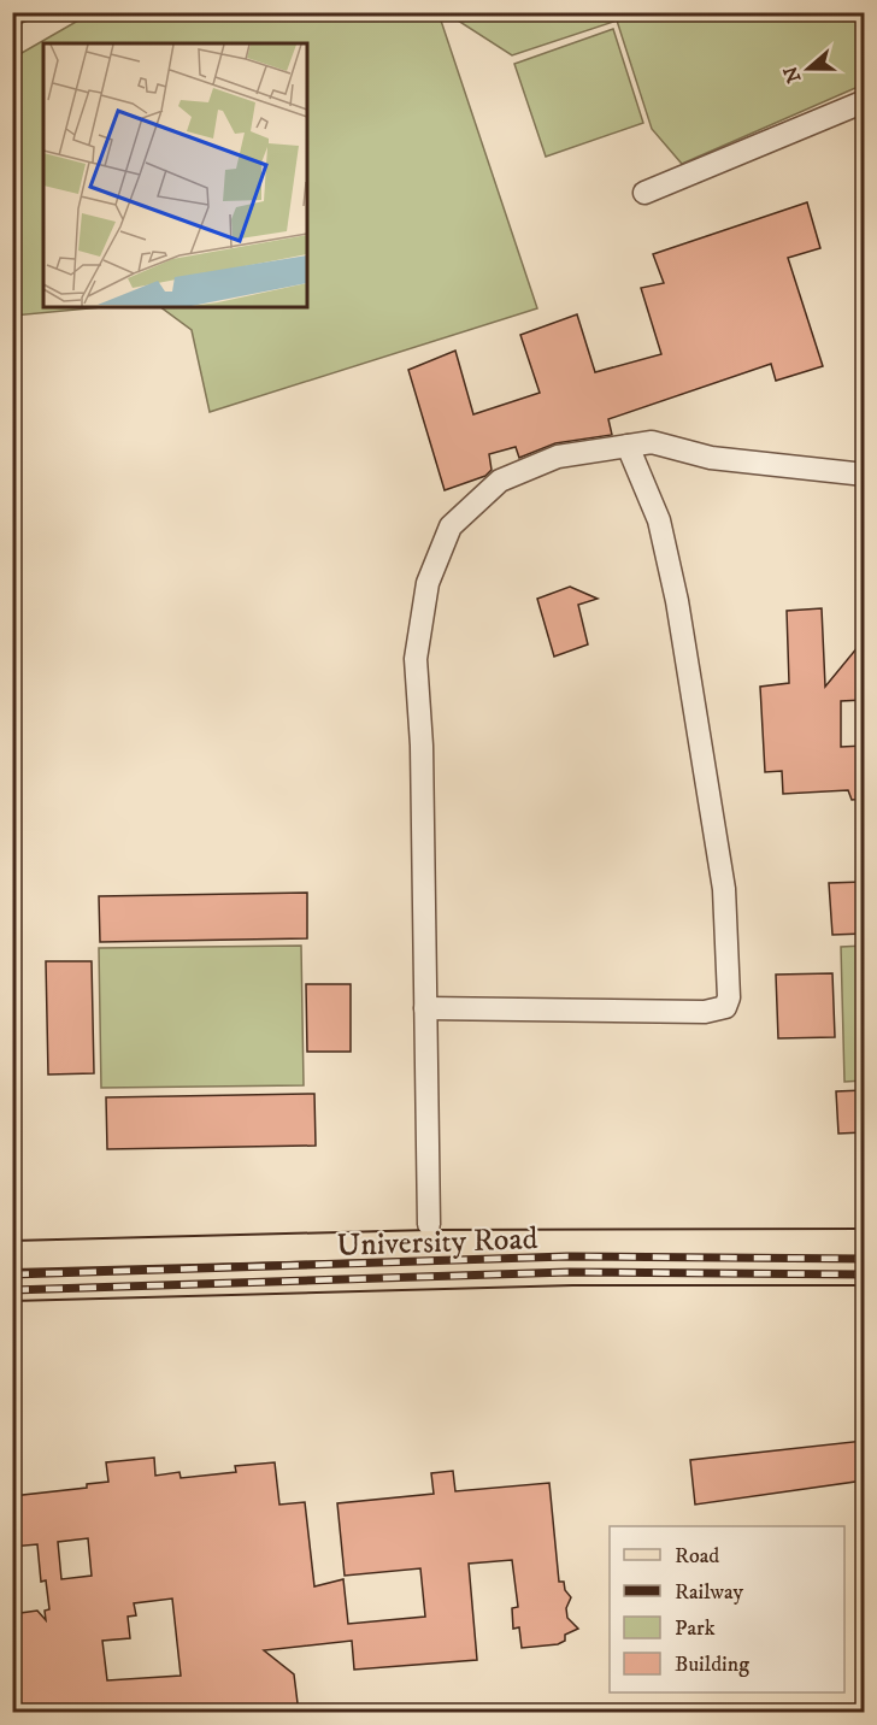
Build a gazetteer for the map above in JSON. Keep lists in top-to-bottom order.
{
  "streets": {
    "main road": ["University Road"]
  },
  "legend": [
    "Road",
    "Railway",
    "Park",
    "Building"
  ],
  "north": "left"
}
